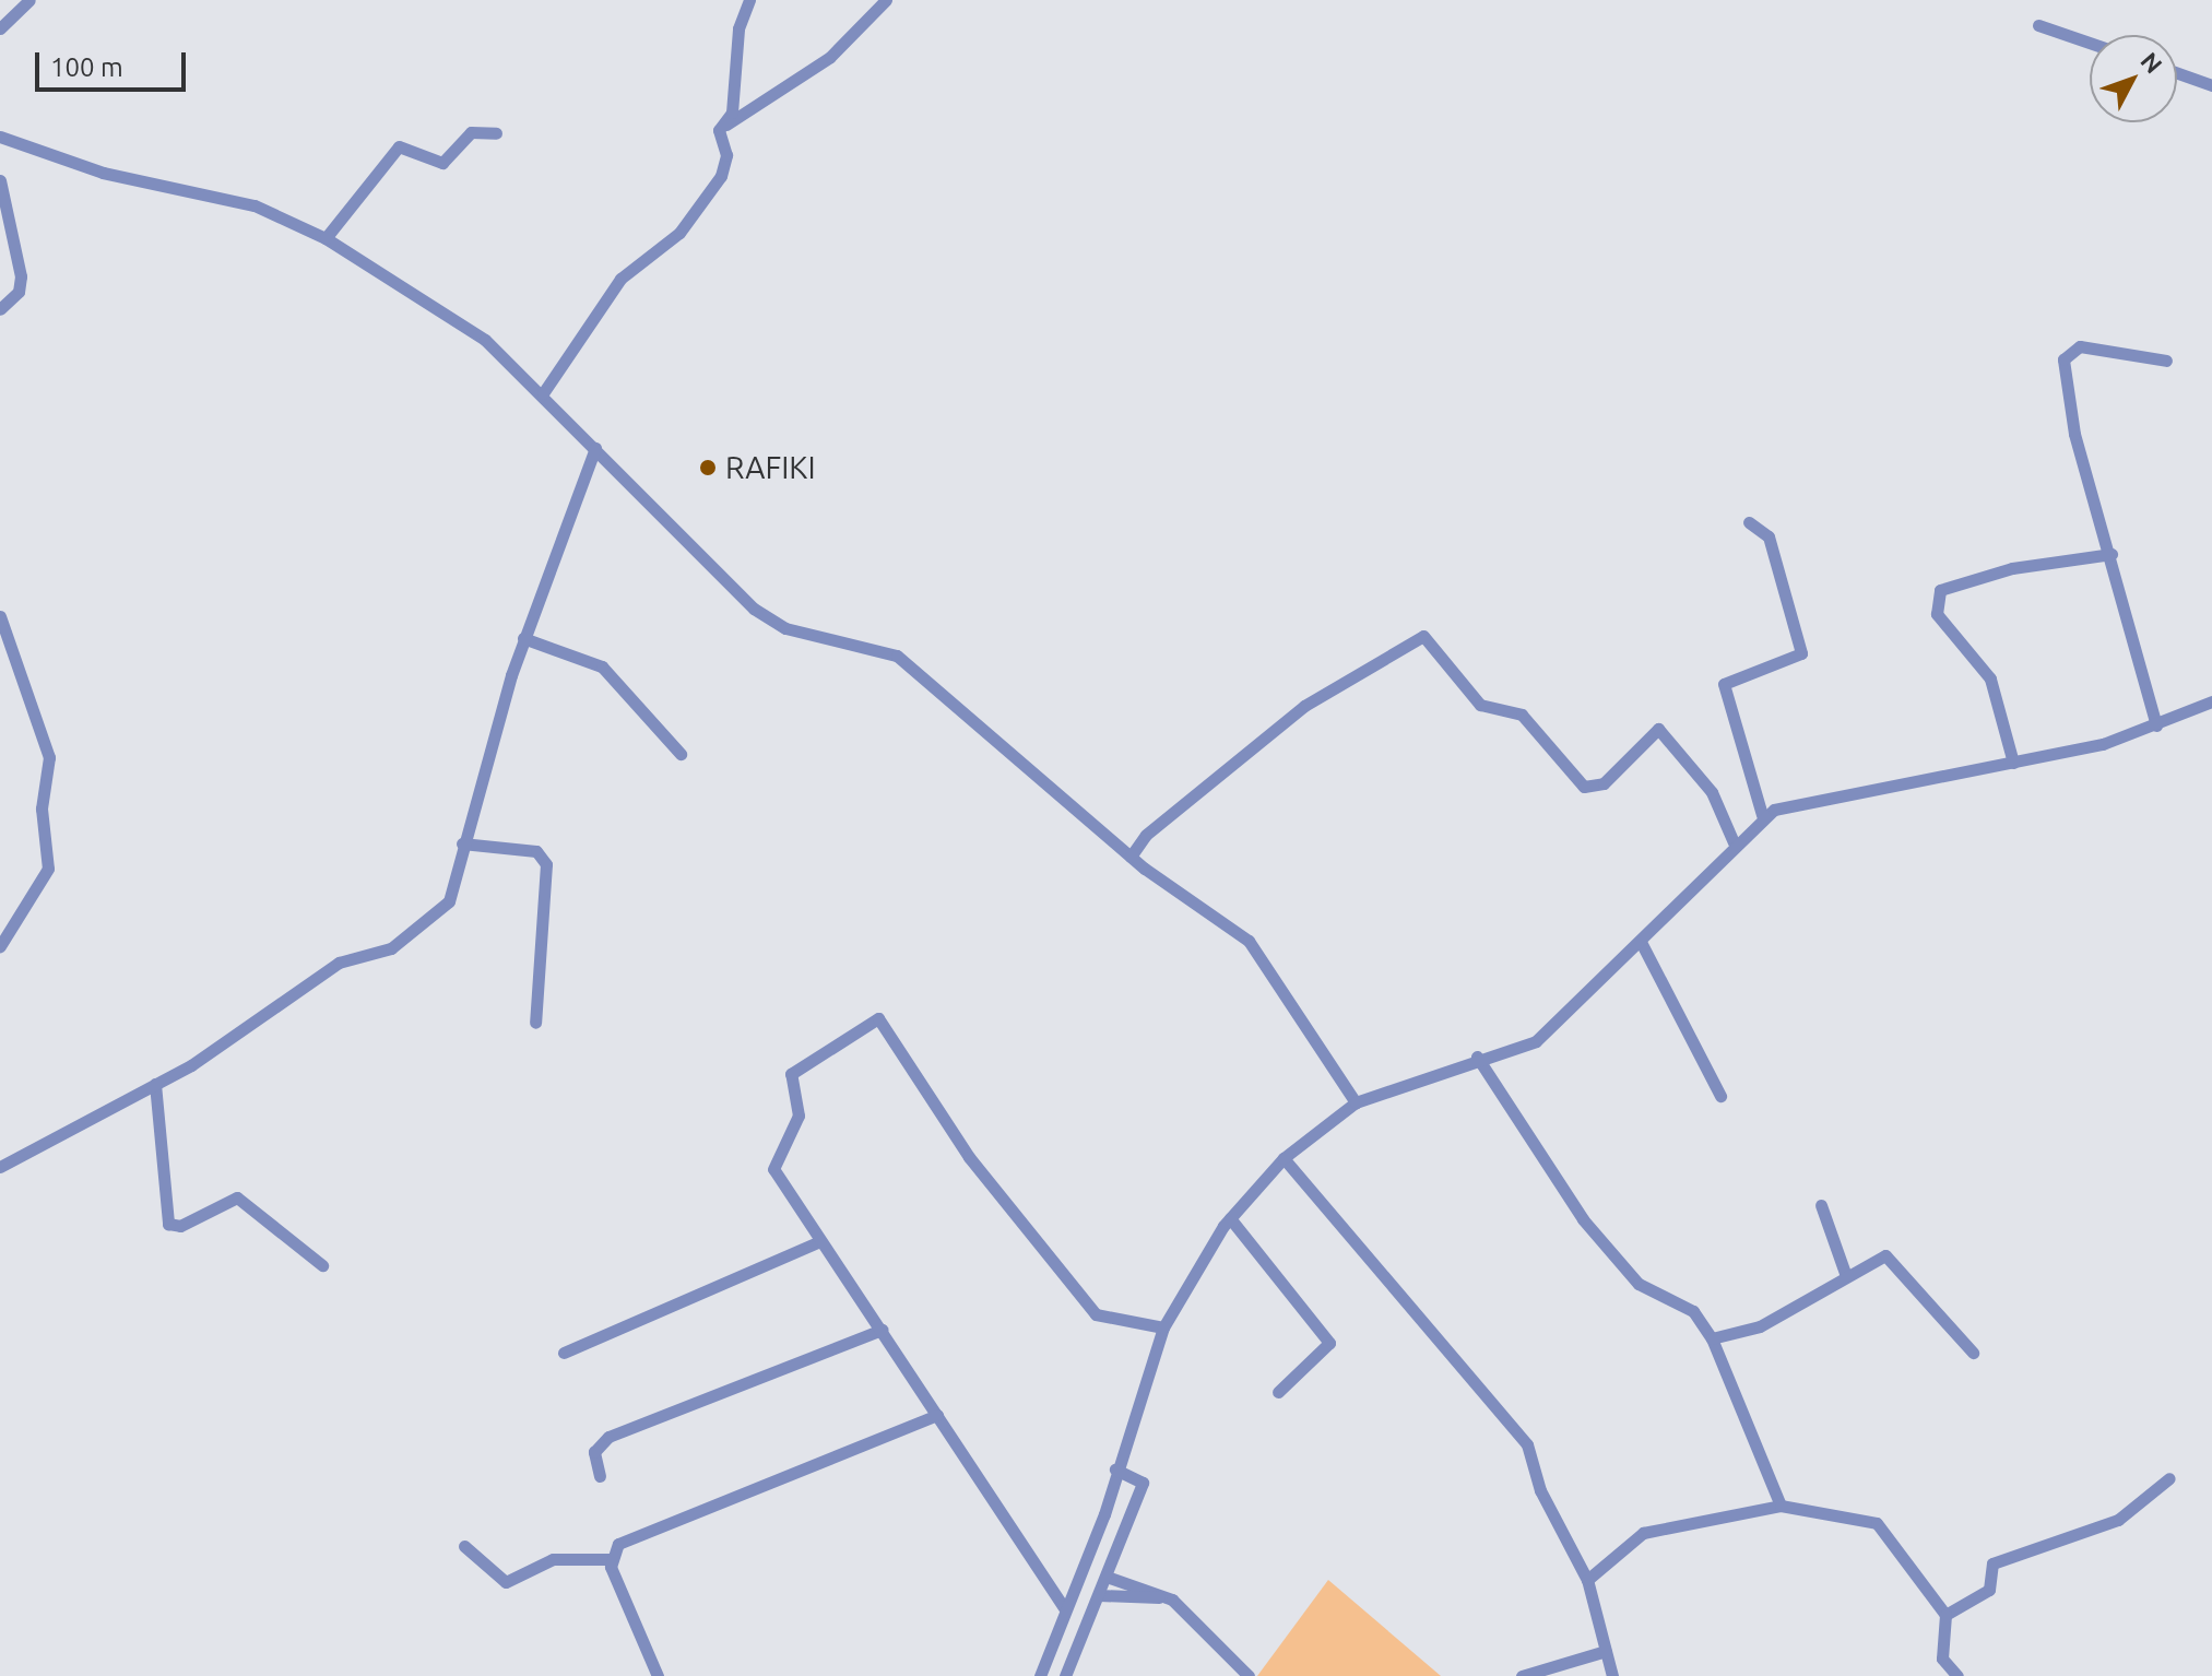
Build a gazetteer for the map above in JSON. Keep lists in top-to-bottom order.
{
  "places": ["RAFIKI"],
  "scale_bar": "100 m",
  "north": "top right"
}
